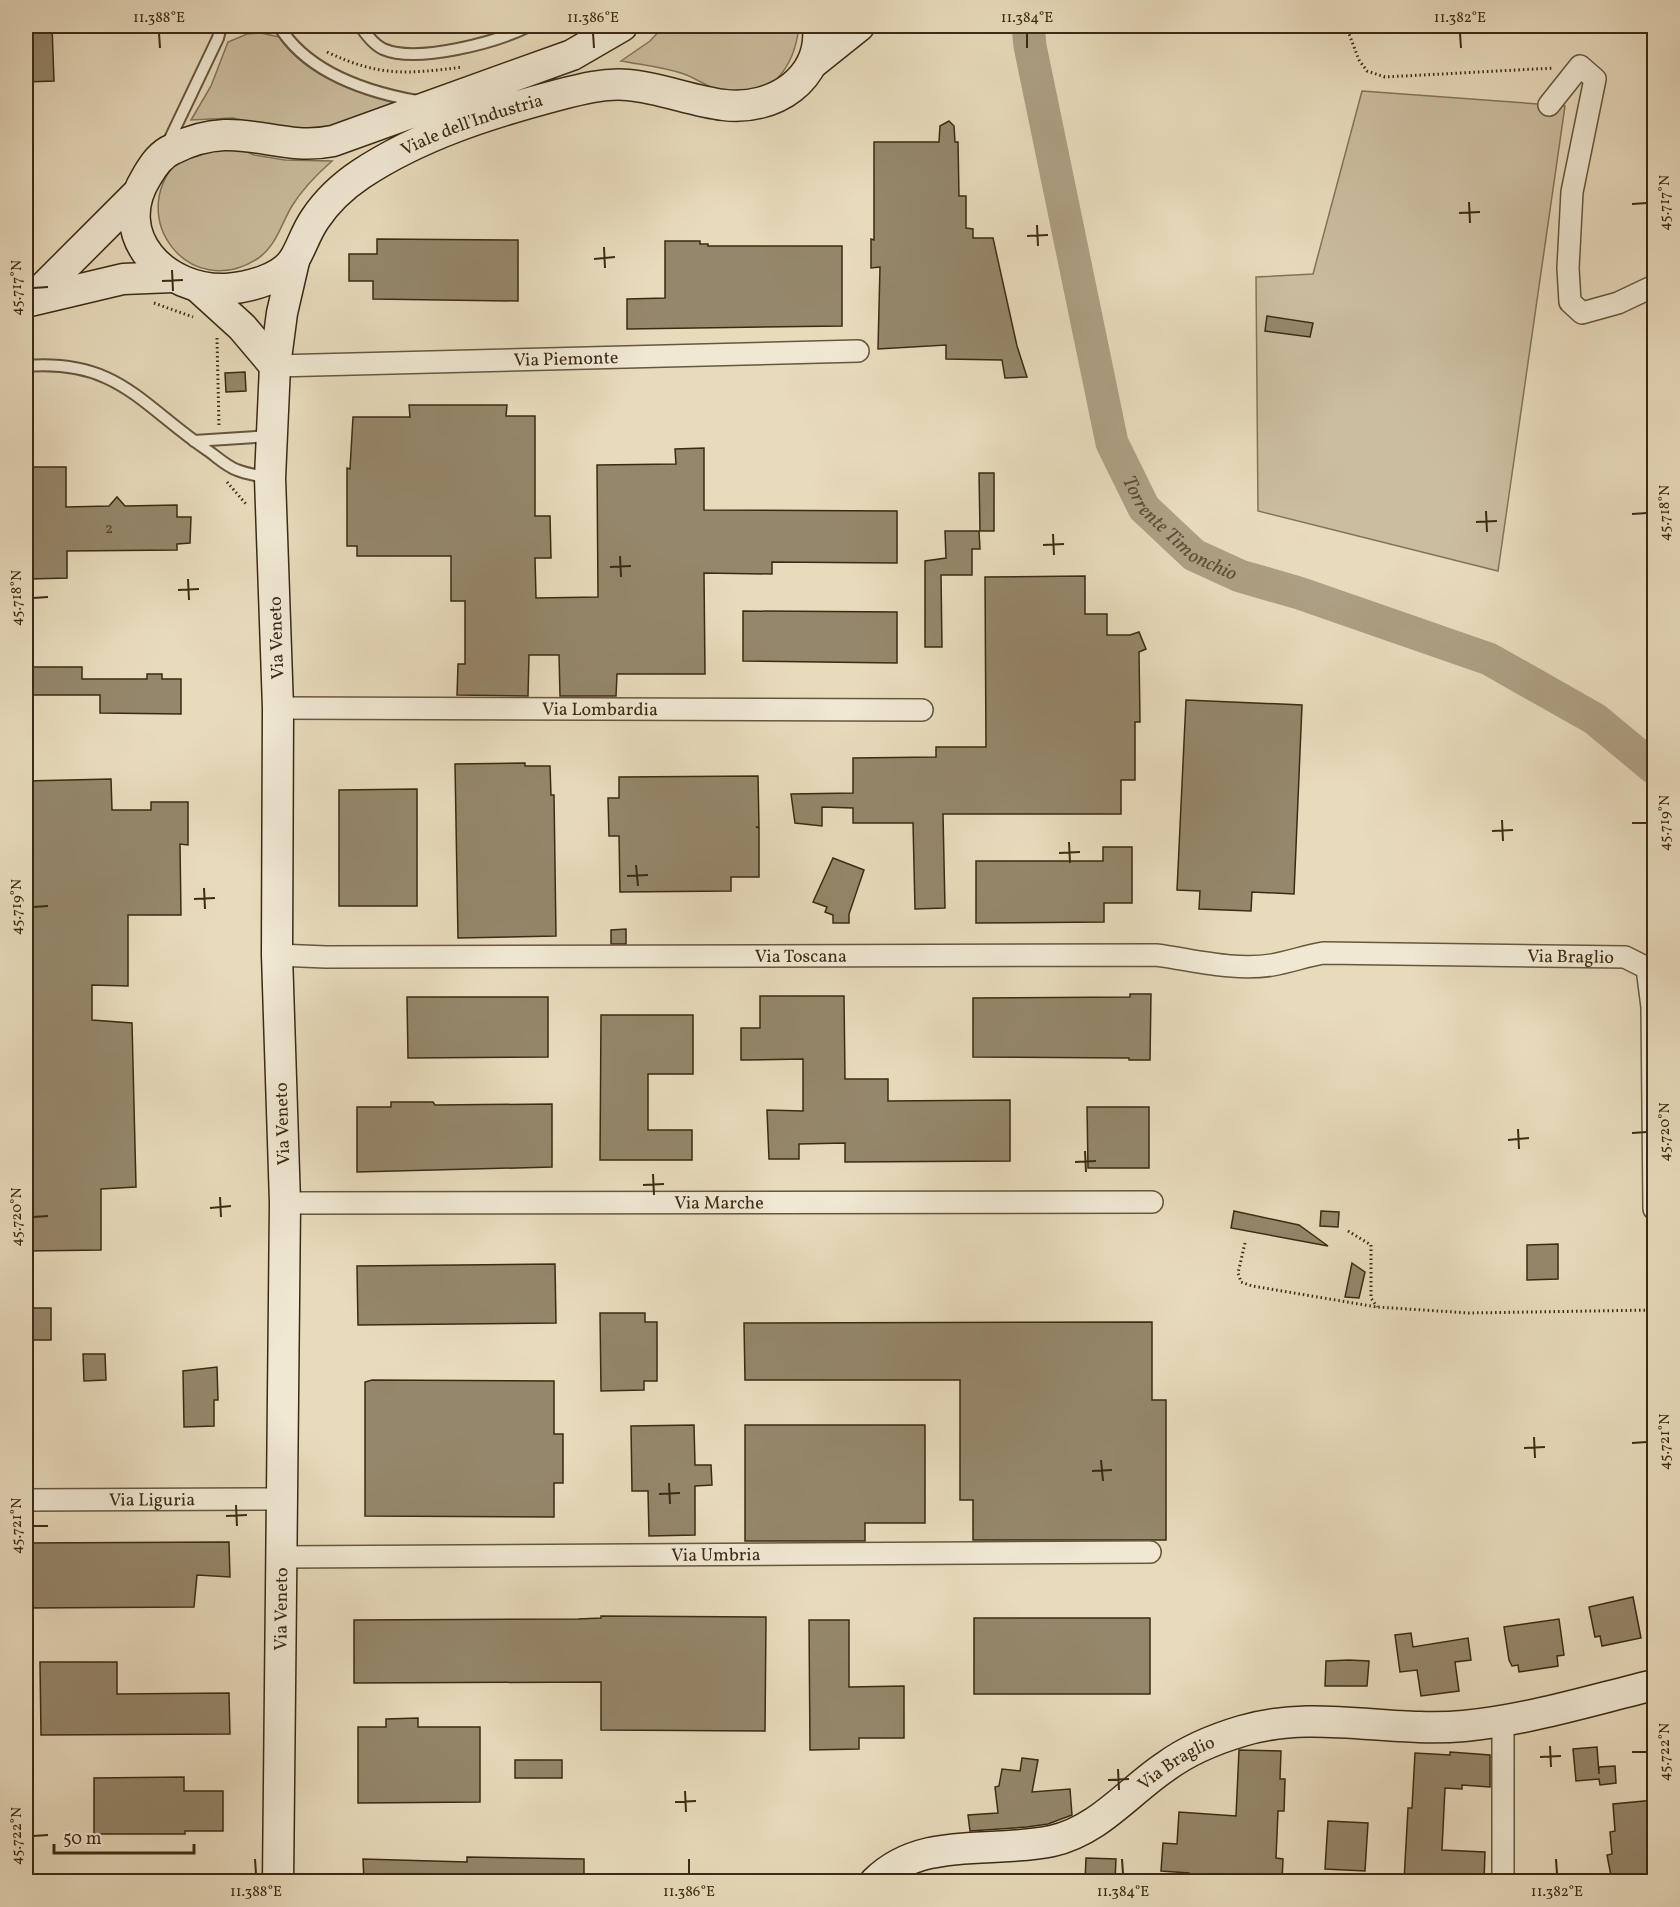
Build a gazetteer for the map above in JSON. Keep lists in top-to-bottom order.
{
  "streets": {
    "main road": ["Viale dell'Industria", "Via Veneto", "Via Braglio"],
    "street": [
      "Via Piemonte",
      "Via Lombardia",
      "Via Toscana",
      "Via Marche",
      "Via Liguria",
      "Via Umbria"
    ]
  },
  "crossings": [
    ["Viale dell'Industria", "Via Veneto"],
    ["Via Piemonte", "Via Veneto"],
    ["Via Veneto", "Via Lombardia"],
    ["Via Veneto", "Via Toscana"],
    ["Via Veneto", "Via Marche"],
    ["Via Veneto", "Via Liguria"],
    ["Via Veneto", "Via Umbria"],
    ["Via Toscana", "Via Braglio"]
  ],
  "water": ["Torrente Timonchio"],
  "house_numbers": ["2"],
  "scale_bar": "50 m",
  "coordinates": [
    "11.388°E",
    "11.386°E",
    "11.384°E",
    "11.382°E",
    "45.717°N",
    "45.718°N",
    "45.719°N",
    "45.720°N",
    "45.721°N",
    "45.722°N"
  ]
}
